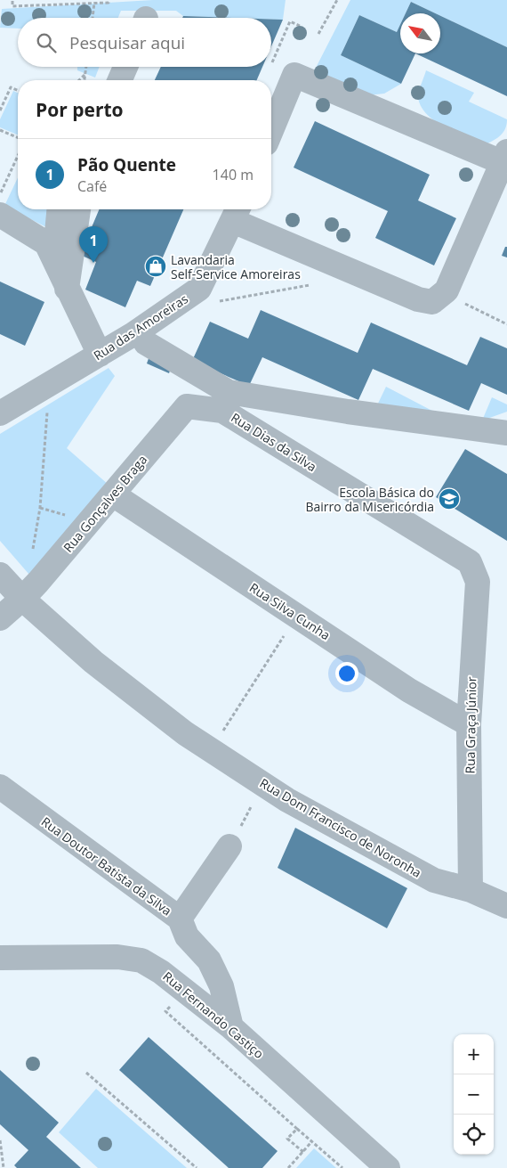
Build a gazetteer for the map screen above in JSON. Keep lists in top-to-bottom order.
{
  "streets": {
    "street": [
      "Rua das Amoreiras",
      "Rua Dias da Silva",
      "Rua Gonçalves Braga",
      "Rua Silva Cunha",
      "Rua Graça Júnior",
      "Rua Dom Francisco de Noronha",
      "Rua Doutor Batista da Silva",
      "Rua Fernando Castiço"
    ]
  },
  "crossings": [
    ["Rua Dias da Silva", "Rua Gonçalves Braga"],
    ["Rua Dias da Silva", "Rua Graça Júnior"],
    ["Rua Gonçalves Braga", "Rua Silva Cunha"],
    ["Rua Gonçalves Braga", "Rua Dom Francisco de Noronha"],
    ["Rua Silva Cunha", "Rua Graça Júnior"],
    ["Rua Graça Júnior", "Rua Dom Francisco de Noronha"],
    ["Rua Doutor Batista da Silva", "Rua Fernando Castiço"]
  ],
  "places": {
    "shop": ["Lavandaria Self-Service Amoreiras"],
    "school or university": ["Escola Básica do Bairro da Misericórdia"]
  },
  "north": "top left",
  "page": {
    "search": "Pesquisar aqui",
    "heading": "Por perto",
    "list": [
      {
        "mark": "1",
        "name": "Pão Quente",
        "note": "Café",
        "value": "140 m"
      }
    ],
    "pins": "1",
    "map_buttons": ["+", "−"]
  }
}
